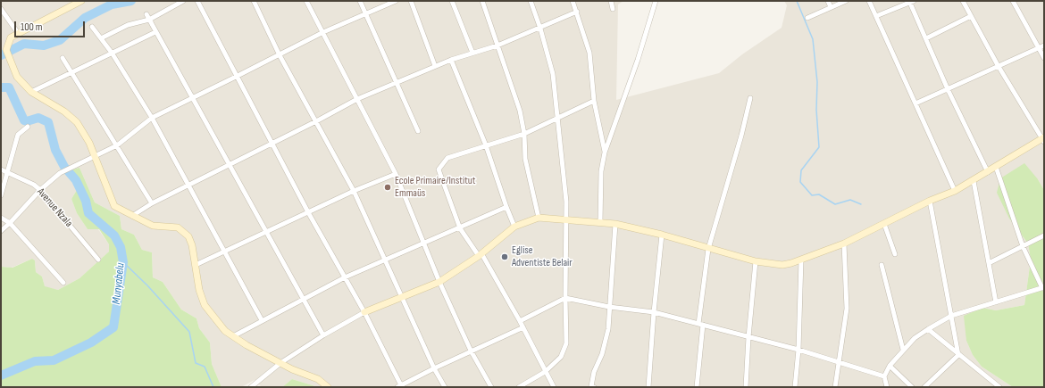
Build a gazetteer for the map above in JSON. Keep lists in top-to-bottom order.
{
  "streets": {
    "street": ["Avenue Nzala"]
  },
  "water": ["Munyabelu"],
  "places": ["Ecole Primaire/Institut Emmaüs", "Eglise Adventiste Belair"],
  "scale_bar": "100 m"
}
